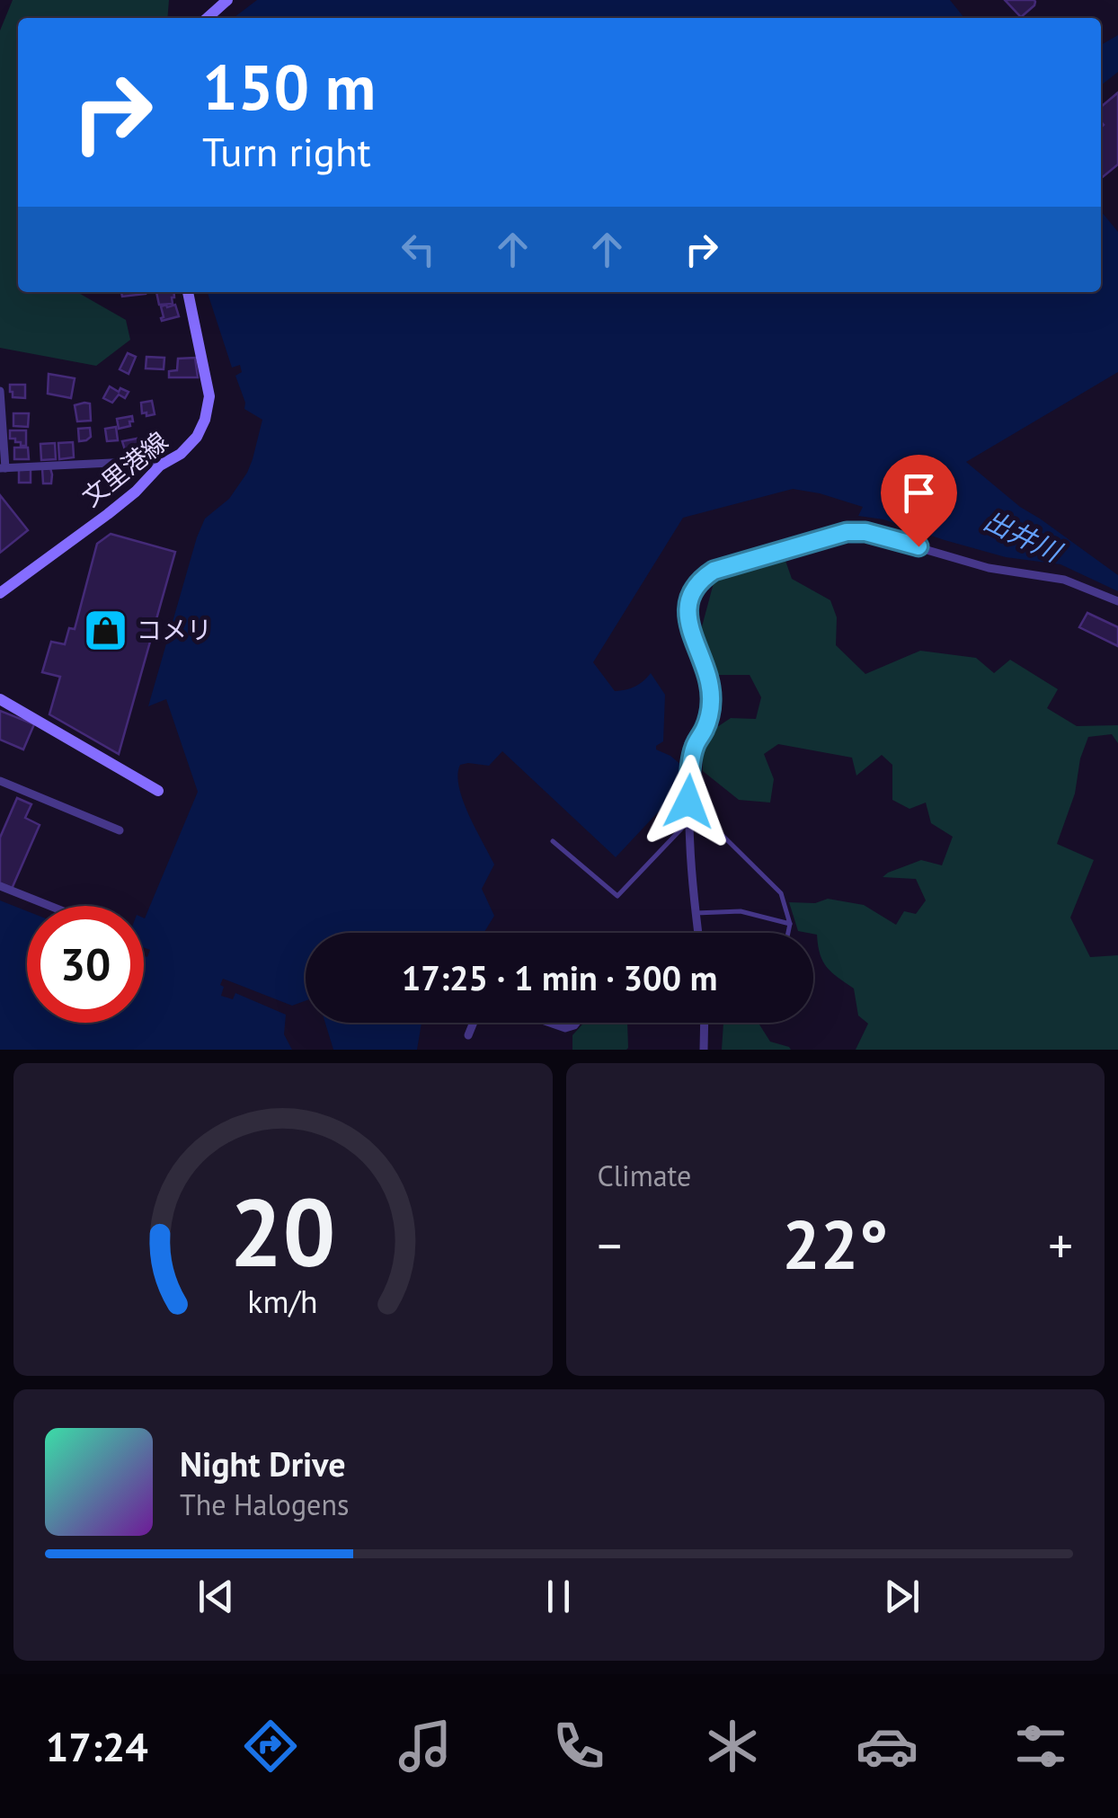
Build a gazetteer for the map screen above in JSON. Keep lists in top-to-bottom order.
{
  "streets": {
    "main road": ["文里港線"]
  },
  "water": ["出井川"],
  "places": {
    "shop": ["コメリ"]
  },
  "page": {
    "turn": ["150 m", "Turn right"],
    "limit": "30",
    "trip": "17:25 · 1 min · 300 m",
    "tile": "Climate",
    "heat": ["−", "22°", "+"],
    "song": ["Night Drive", "The Halogens"],
    "tabs": "17:24",
    "gauge": ["20", "km/h"]
  }
}
